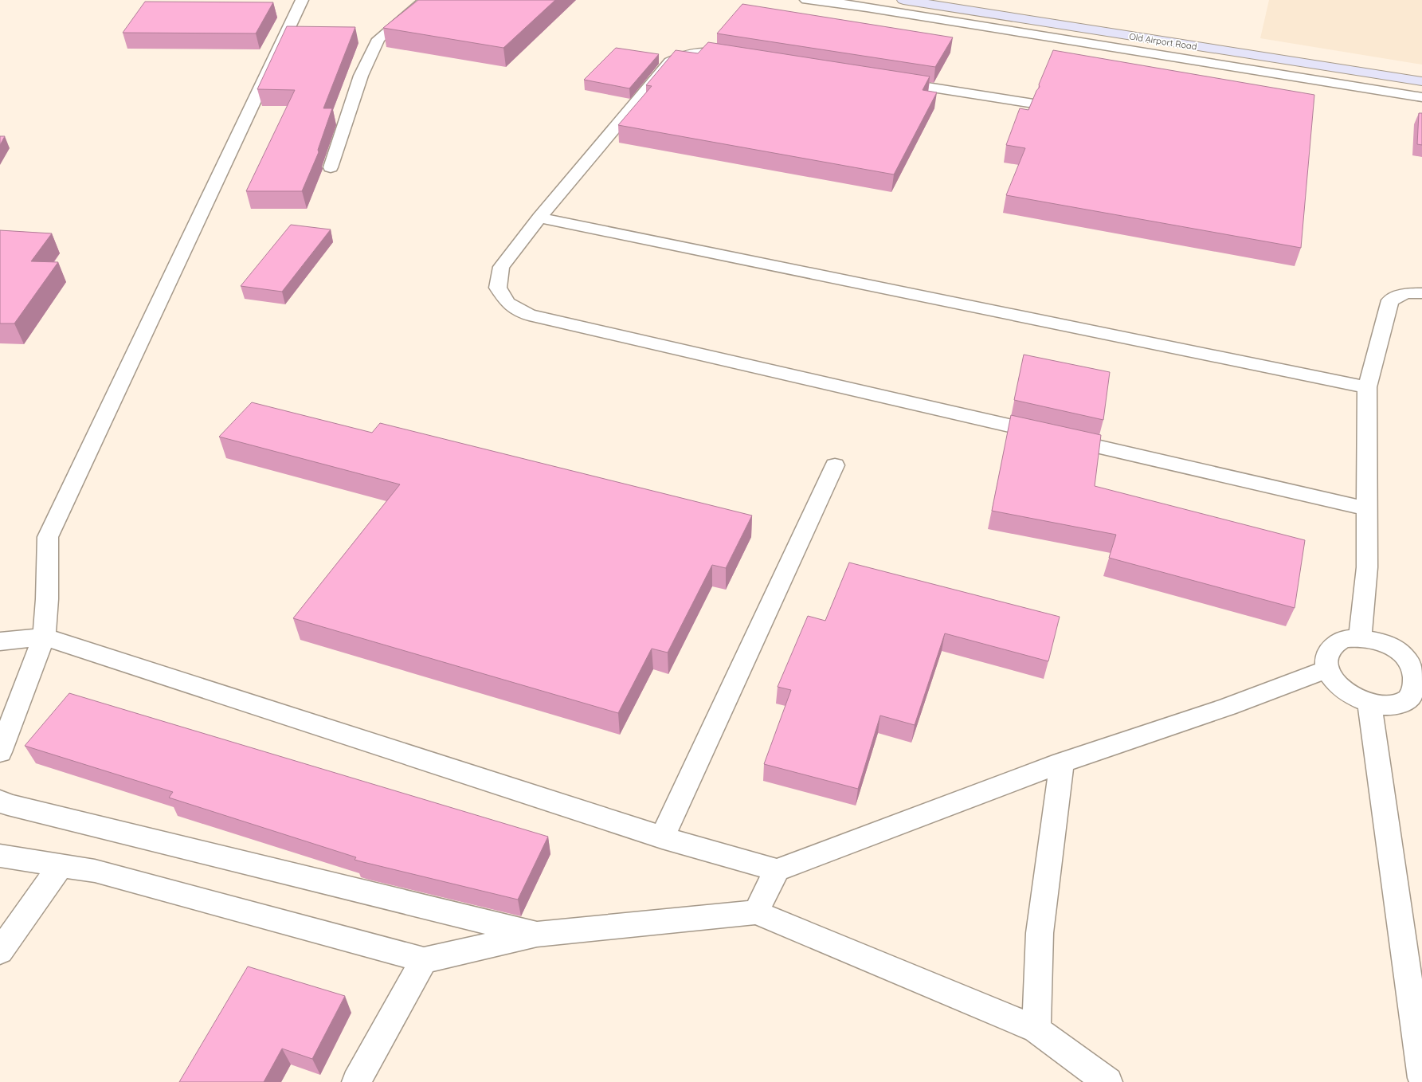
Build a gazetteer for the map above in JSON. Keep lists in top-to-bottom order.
{
  "streets": {
    "main road": ["Old Airport Road"]
  }
}
